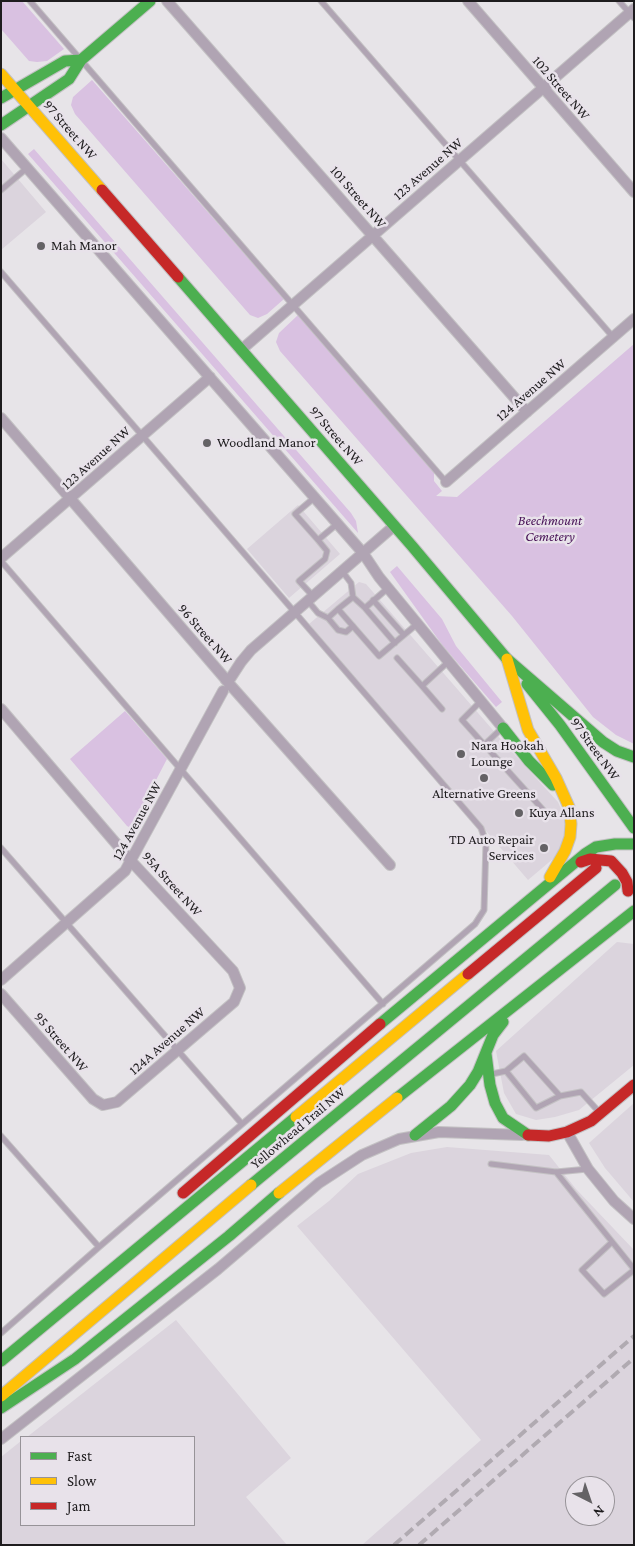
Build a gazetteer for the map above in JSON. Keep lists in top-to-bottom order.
{
  "streets": {
    "main road": ["97 Street NW", "Yellowhead Trail NW"],
    "street": [
      "102 Street NW",
      "123 Avenue NW",
      "101 Street NW",
      "124 Avenue NW",
      "96 Street NW",
      "95A Street NW",
      "124A Avenue NW",
      "95 Street NW"
    ]
  },
  "crossings": [
    ["102 Street NW", "123 Avenue NW"],
    ["97 Street NW", "123 Avenue NW"],
    ["97 Street NW", "124 Avenue NW"],
    ["123 Avenue NW", "101 Street NW"],
    ["123 Avenue NW", "96 Street NW"],
    ["101 Street NW", "124 Avenue NW"],
    ["124 Avenue NW", "96 Street NW"],
    ["124 Avenue NW", "95A Street NW"],
    ["95A Street NW", "124A Avenue NW"],
    ["124A Avenue NW", "95 Street NW"]
  ],
  "parks": ["Beechmount Cemetery"],
  "places": [
    "Mah Manor",
    "Woodland Manor",
    "Nara Hookah Lounge",
    "Alternative Greens",
    "Kuya Allans",
    "TD Auto Repair Services"
  ],
  "legend": ["Fast", "Slow", "Jam"],
  "north": "bottom right"
}
